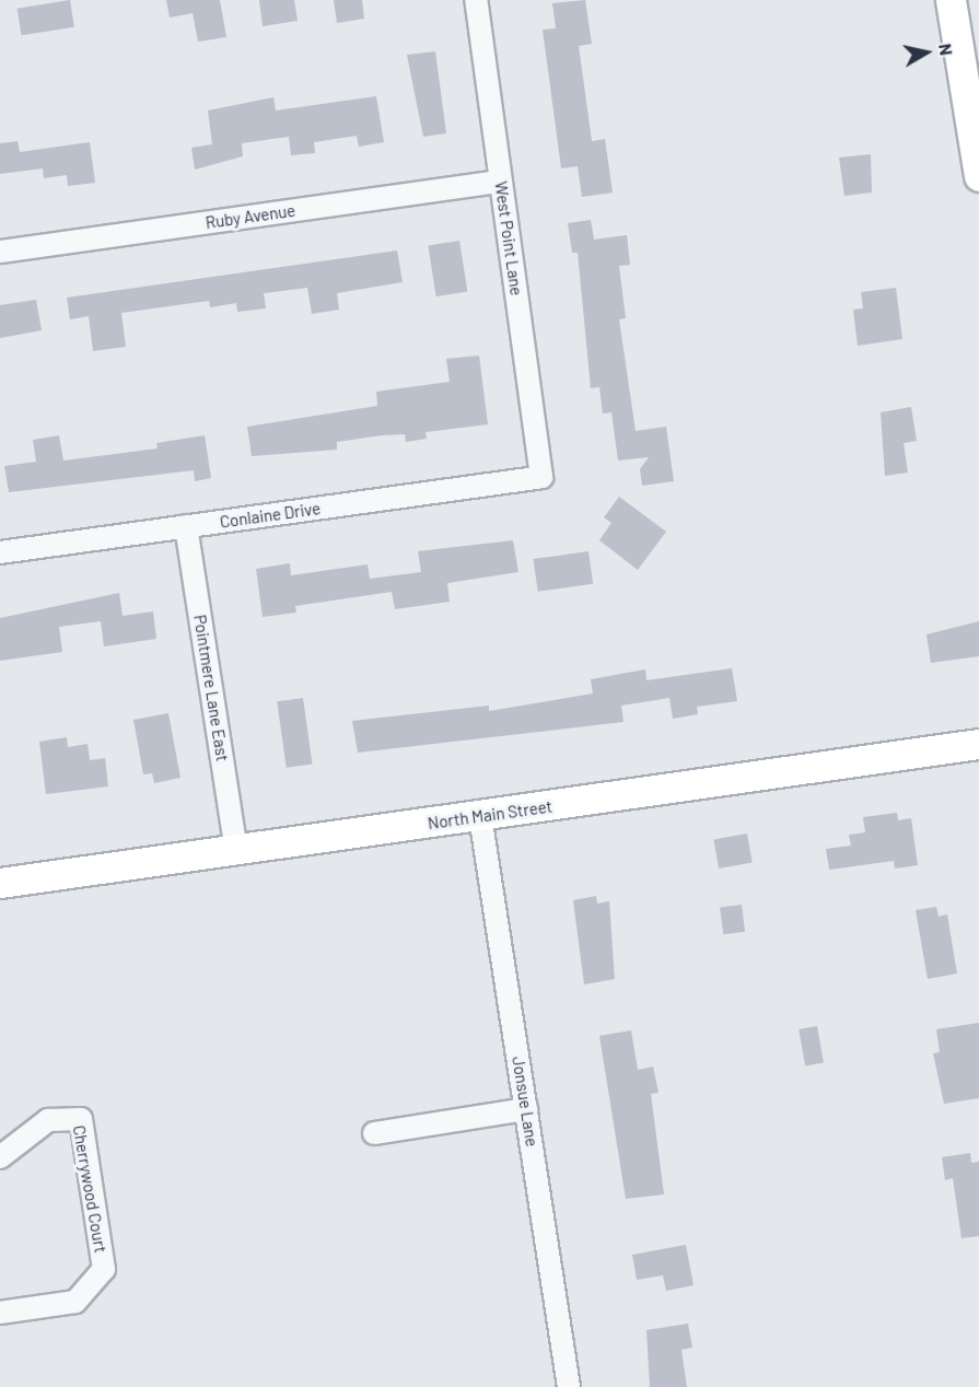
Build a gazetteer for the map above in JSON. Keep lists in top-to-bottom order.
{
  "streets": {
    "main road": ["North Main Street"],
    "street": [
      "Ruby Avenue",
      "West Point Lane",
      "Conlaine Drive",
      "Pointmere Lane East",
      "Jonsue Lane",
      "Cherrywood Court"
    ]
  },
  "crossings": [
    ["Ruby Avenue", "West Point Lane"],
    ["West Point Lane", "Conlaine Drive"],
    ["Conlaine Drive", "Pointmere Lane East"],
    ["Pointmere Lane East", "North Main Street"],
    ["North Main Street", "Jonsue Lane"]
  ],
  "north": "right"
}
